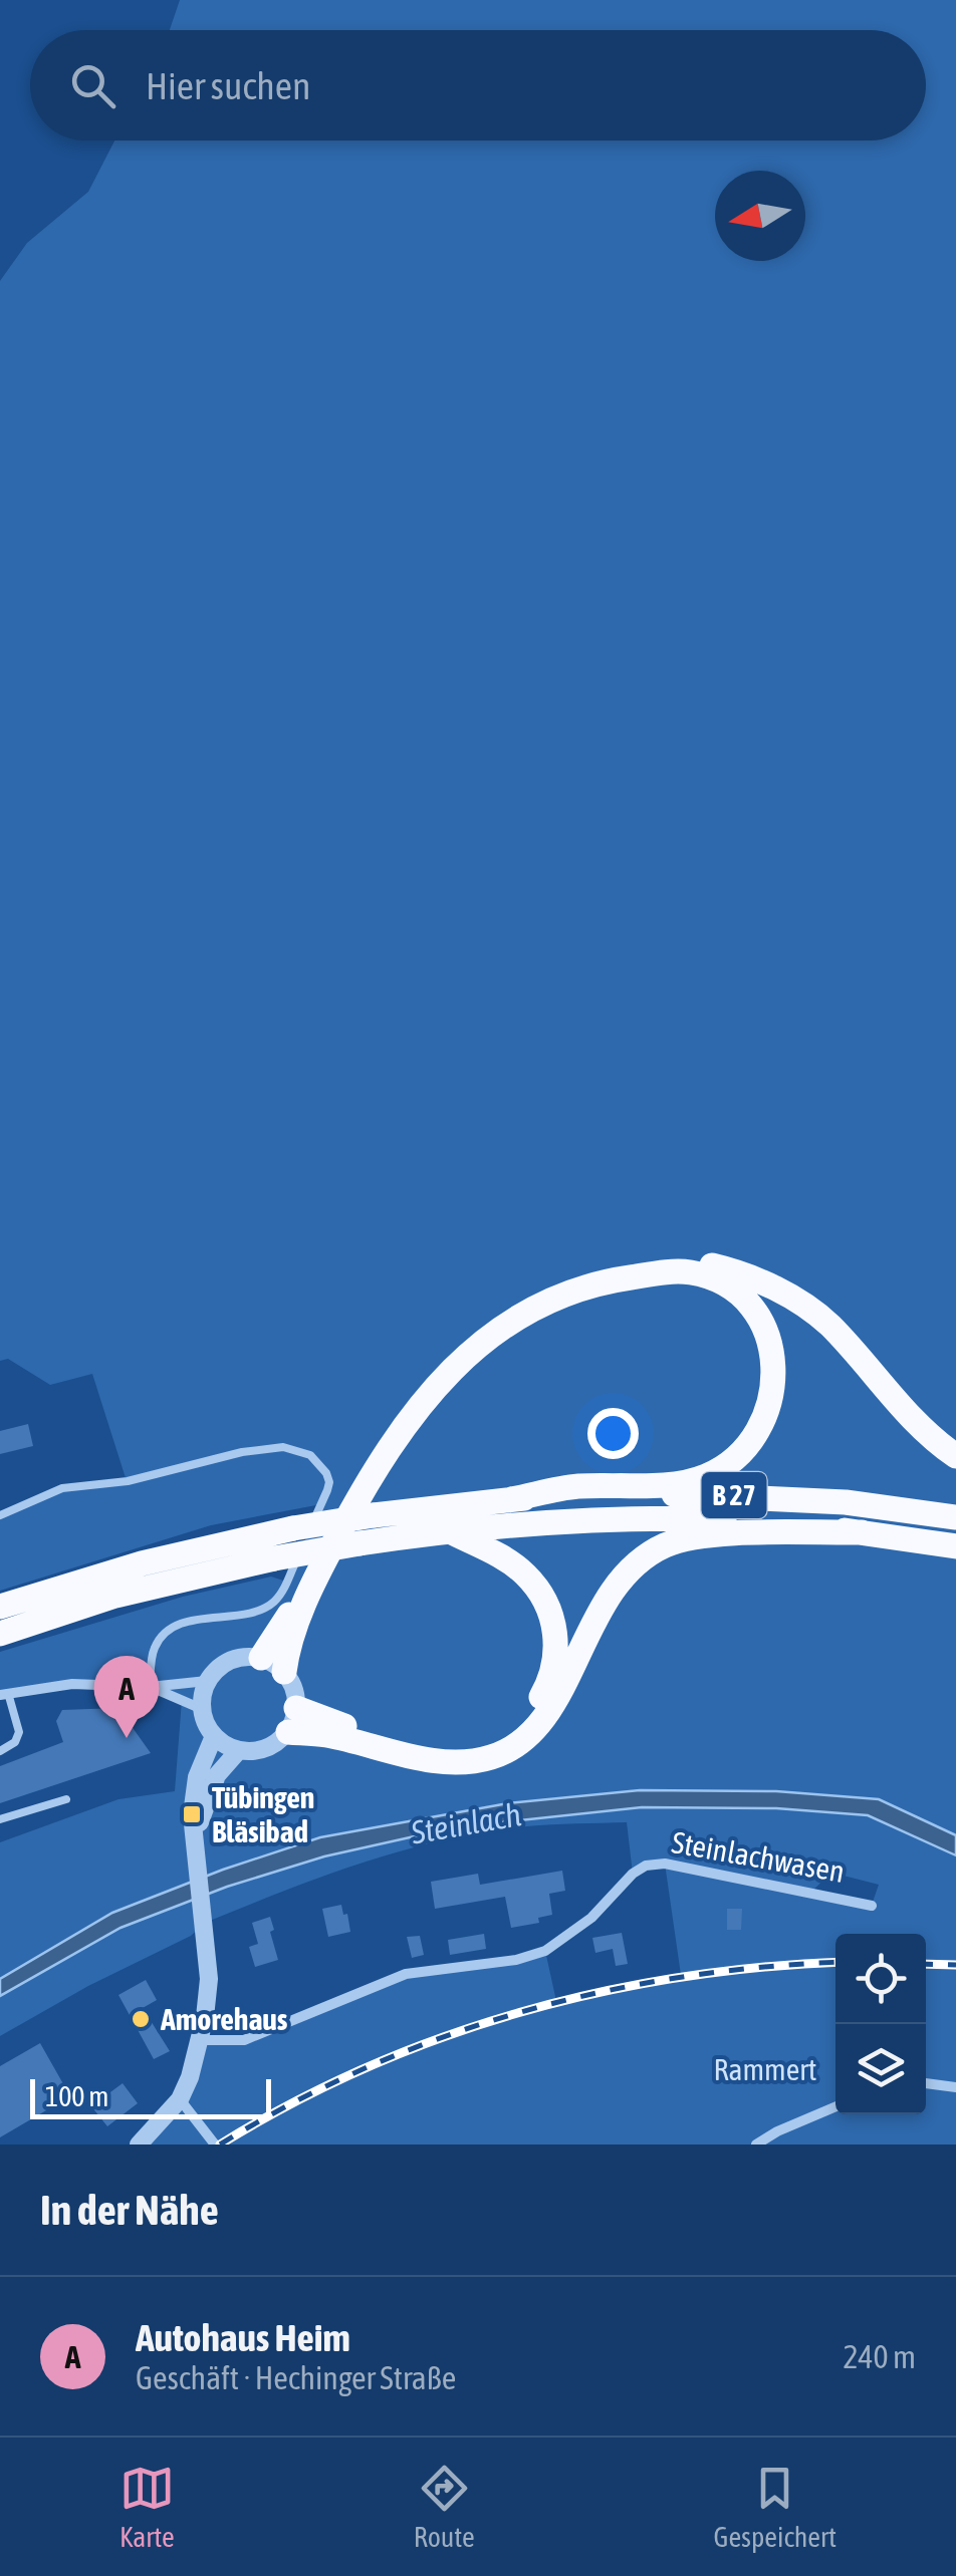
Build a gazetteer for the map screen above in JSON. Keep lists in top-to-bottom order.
{
  "streets": {
    "highway": ["B 27"],
    "street": ["Steinlachwasen"]
  },
  "water": ["Steinlach"],
  "parks": ["Rammert"],
  "places": {
    "transit": ["Tübingen Bläsibad"],
    "other": ["Amorehaus"]
  },
  "scale_bar": "100 m",
  "north": "left",
  "page": {
    "search": "Hier suchen",
    "pins": "A",
    "scale": "100 m",
    "heading": "In der Nähe",
    "list": [
      {
        "mark": "A",
        "name": "Autohaus Heim",
        "note": "Geschäft · Hechinger Straße",
        "value": "240 m"
      }
    ],
    "nav": ["Karte", "Route", "Gespeichert"]
  }
}
